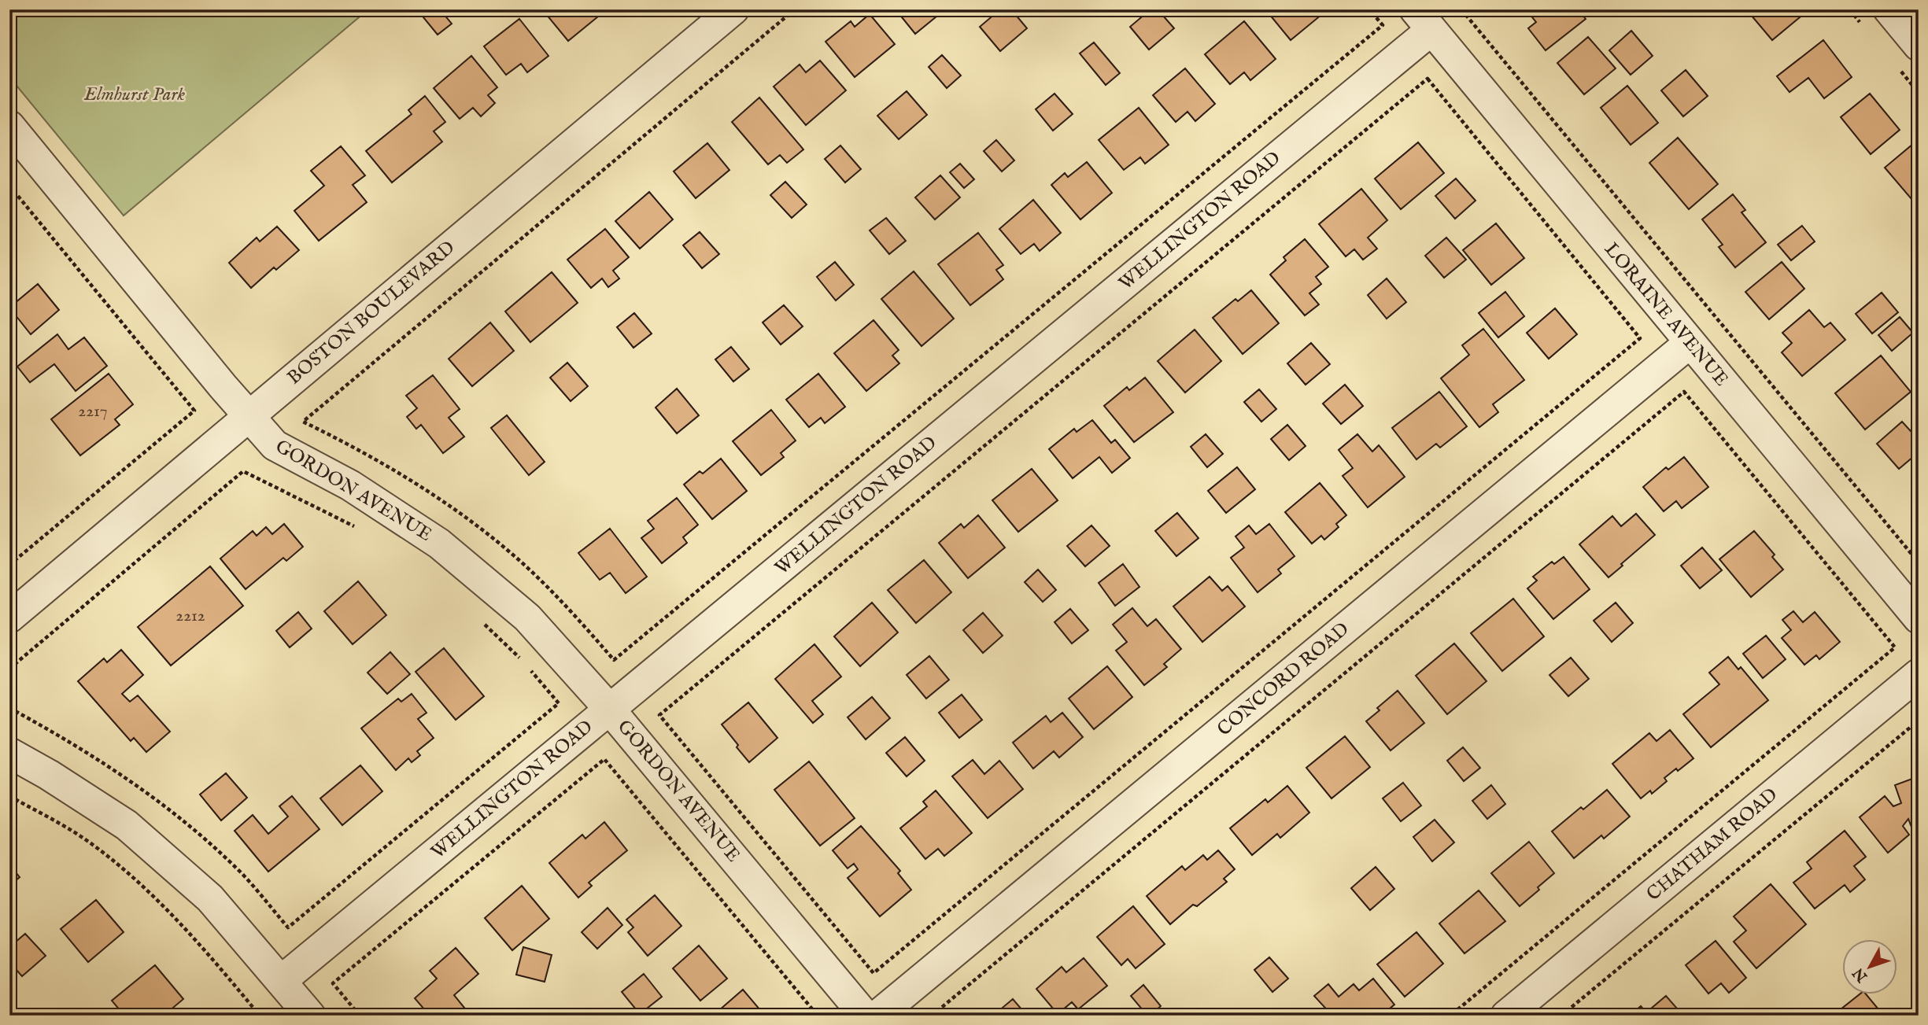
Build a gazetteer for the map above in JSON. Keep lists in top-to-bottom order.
{
  "streets": {
    "street": [
      "WELLINGTON ROAD",
      "BOSTON BOULEVARD",
      "LORAINE AVENUE",
      "GORDON AVENUE",
      "CONCORD ROAD",
      "CHATHAM ROAD"
    ]
  },
  "crossings": [
    ["WELLINGTON ROAD", "LORAINE AVENUE"],
    ["WELLINGTON ROAD", "GORDON AVENUE"],
    ["BOSTON BOULEVARD", "GORDON AVENUE"],
    ["LORAINE AVENUE", "CONCORD ROAD"]
  ],
  "parks": ["Elmhurst Park"],
  "house_numbers": ["2217", "2212"],
  "north": "bottom left"
}
